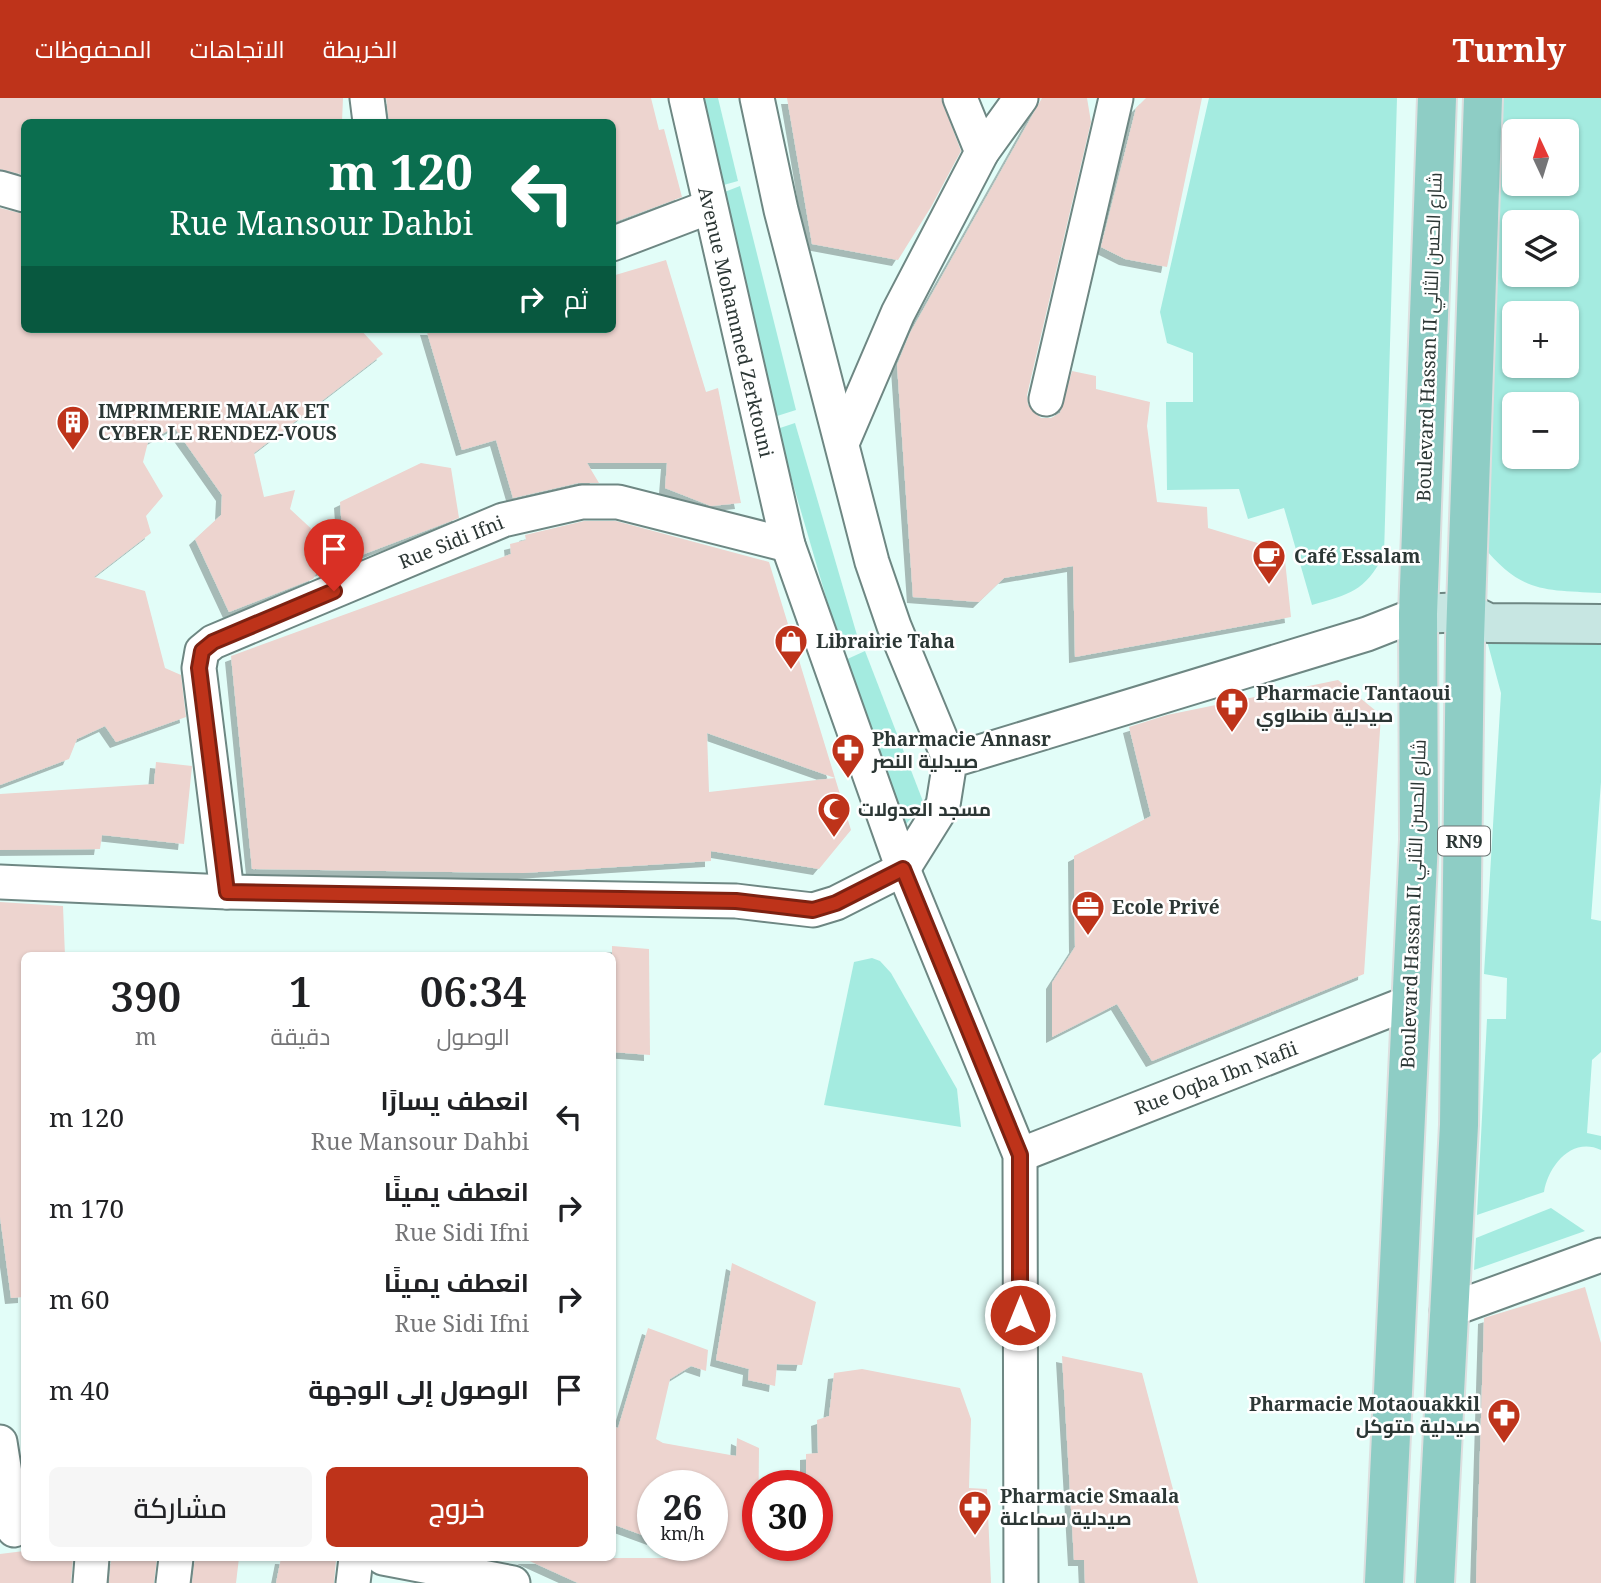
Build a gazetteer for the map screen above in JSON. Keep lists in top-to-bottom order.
{
  "streets": {
    "main road": ["Boulevard Hassan II شارع الحسن الثاني", "RN9"],
    "street": ["Avenue Mohammed Zerktouni", "Rue Sidi Ifni", "Rue Oqba Ibn Nafii"]
  },
  "crossings": [
    ["Avenue Mohammed Zerktouni", "Rue Sidi Ifni"],
    ["Boulevard Hassan II شارع الحسن الثاني", "Rue Oqba Ibn Nafii"]
  ],
  "places": {
    "building": ["IMPRIMERIE MALAK ET CYBER LE RENDEZ-VOUS"],
    "cafe": ["Café Essalam"],
    "shop": ["Librairie Taha"],
    "pharmacy": [
      "Pharmacie Tantaoui صيدلية طنطاوي",
      "Pharmacie Annasr صيدلية النصر",
      "Pharmacie Motaouakkil صيدلية متوكل",
      "Pharmacie Smaala صيدلية سماعلة"
    ],
    "mosque": ["مسجد العدولات"],
    "office": ["Ecole Privé"]
  },
  "north": "top",
  "page": {
    "header": "Turnly",
    "nav": ["الخريطة", "الاتجاهات", "المحفوظات"],
    "map_buttons": ["+", "−"],
    "turn": ["120 m", "Rue Mansour Dahbi"],
    "then": "ثم",
    "eta": [
      "06:34",
      "الوصول",
      "1",
      "دقيقة",
      "390",
      "m"
    ],
    "list": [
      {
        "name": "انعطف يسارًا",
        "note": "Rue Mansour Dahbi",
        "value": "120 m"
      },
      {
        "name": "انعطف يمينًا",
        "note": "Rue Sidi Ifni",
        "value": "170 m"
      },
      {
        "name": "انعطف يمينًا",
        "note": "Rue Sidi Ifni",
        "value": "60 m"
      },
      {
        "name": "الوصول إلى الوجهة",
        "value": "40 m"
      }
    ],
    "buttons": ["خروج", "مشاركة"],
    "speed": "26 km/h",
    "limit": "30"
  }
}
